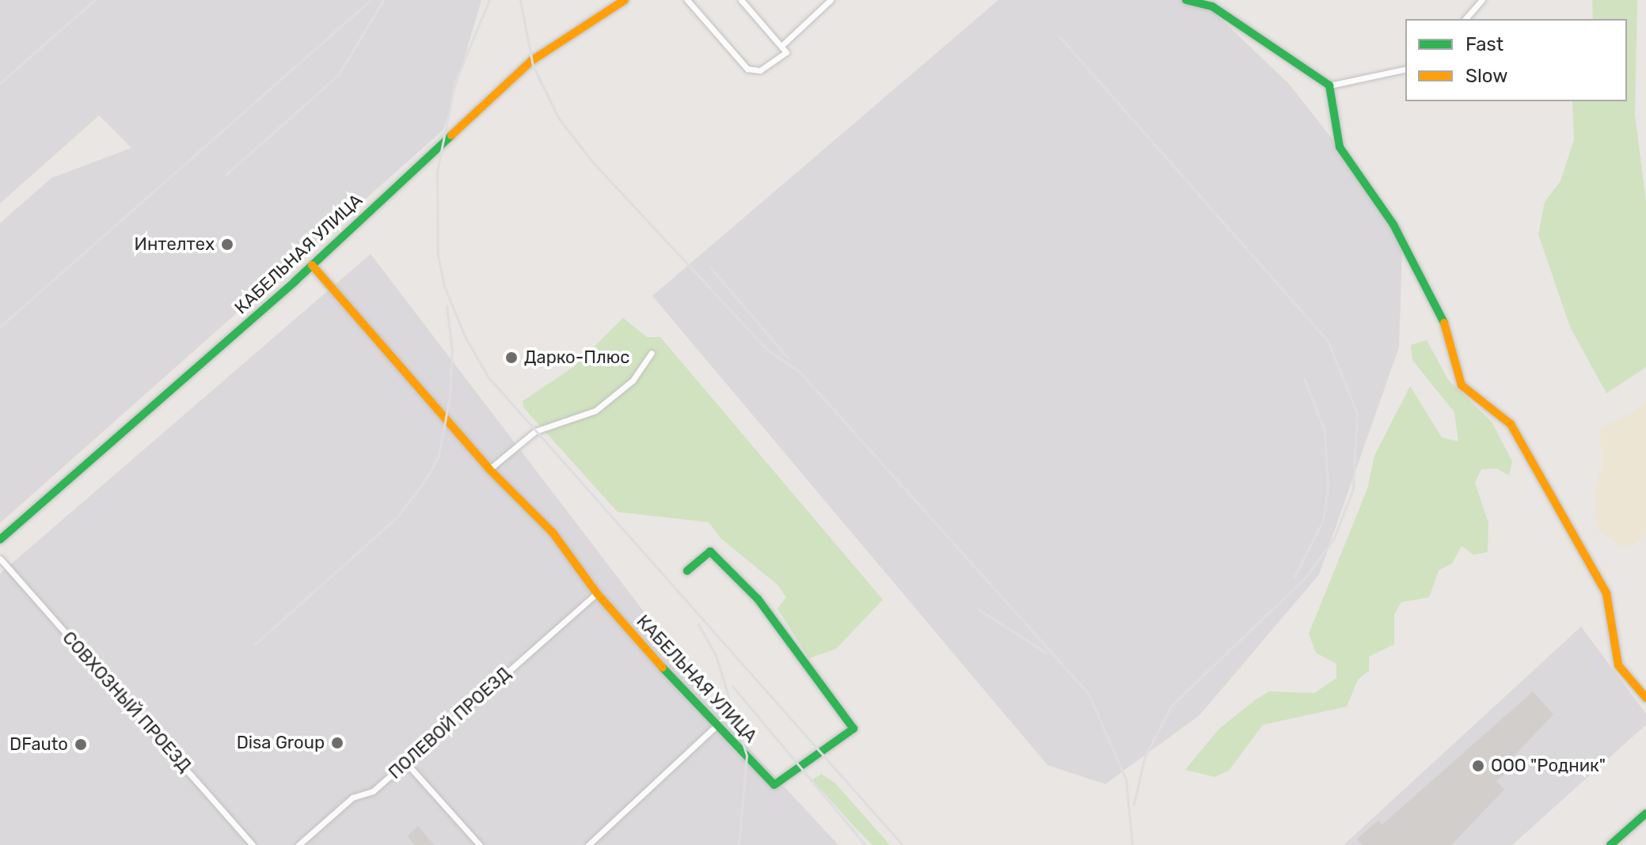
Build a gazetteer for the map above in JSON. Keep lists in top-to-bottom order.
{
  "streets": {
    "street": ["КАБЕЛЬНАЯ УЛИЦА", "СОВХОЗНЫЙ ПРОЕЗД", "ПОЛЕВОЙ ПРОЕЗД"]
  },
  "crossings": [
    ["КАБЕЛЬНАЯ УЛИЦА", "ПОЛЕВОЙ ПРОЕЗД"]
  ],
  "places": [
    "Интелтех",
    "Дарко-Плюс",
    "Disa Group",
    "DFauto",
    "ООО \"Родник\""
  ],
  "legend": ["Fast", "Slow"]
}
